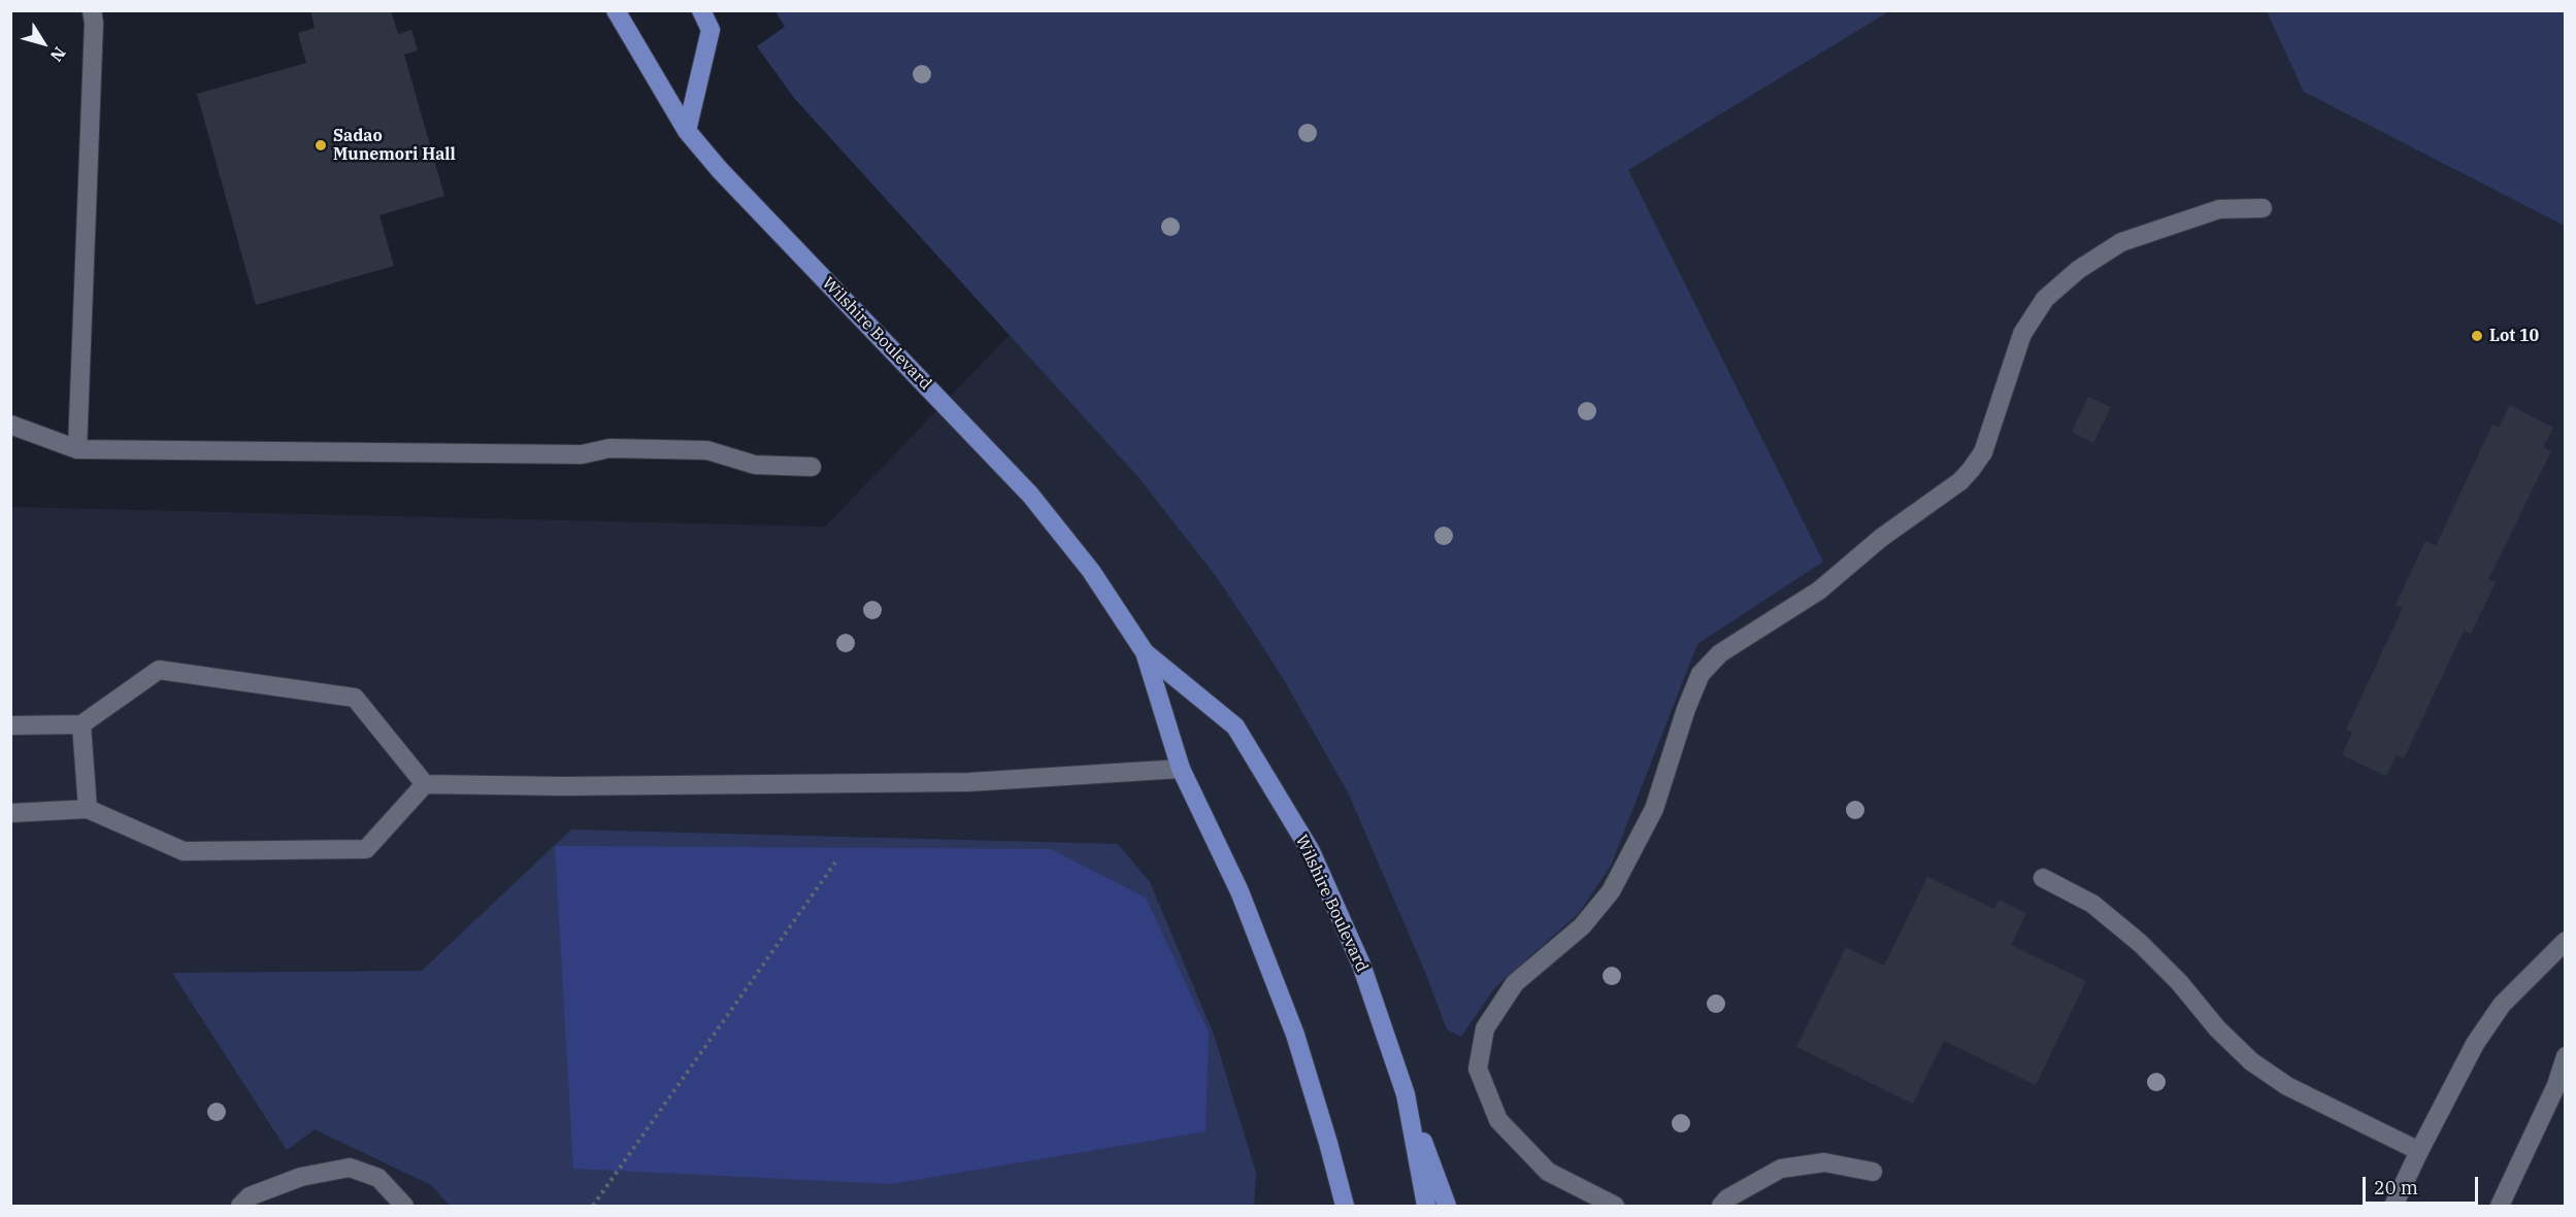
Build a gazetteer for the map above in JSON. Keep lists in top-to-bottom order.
{
  "streets": {
    "main road": ["Wilshire Boulevard"]
  },
  "places": ["Sadao Munemori Hall", "Lot 10"],
  "scale_bar": "20 m",
  "north": "bottom right"
}
